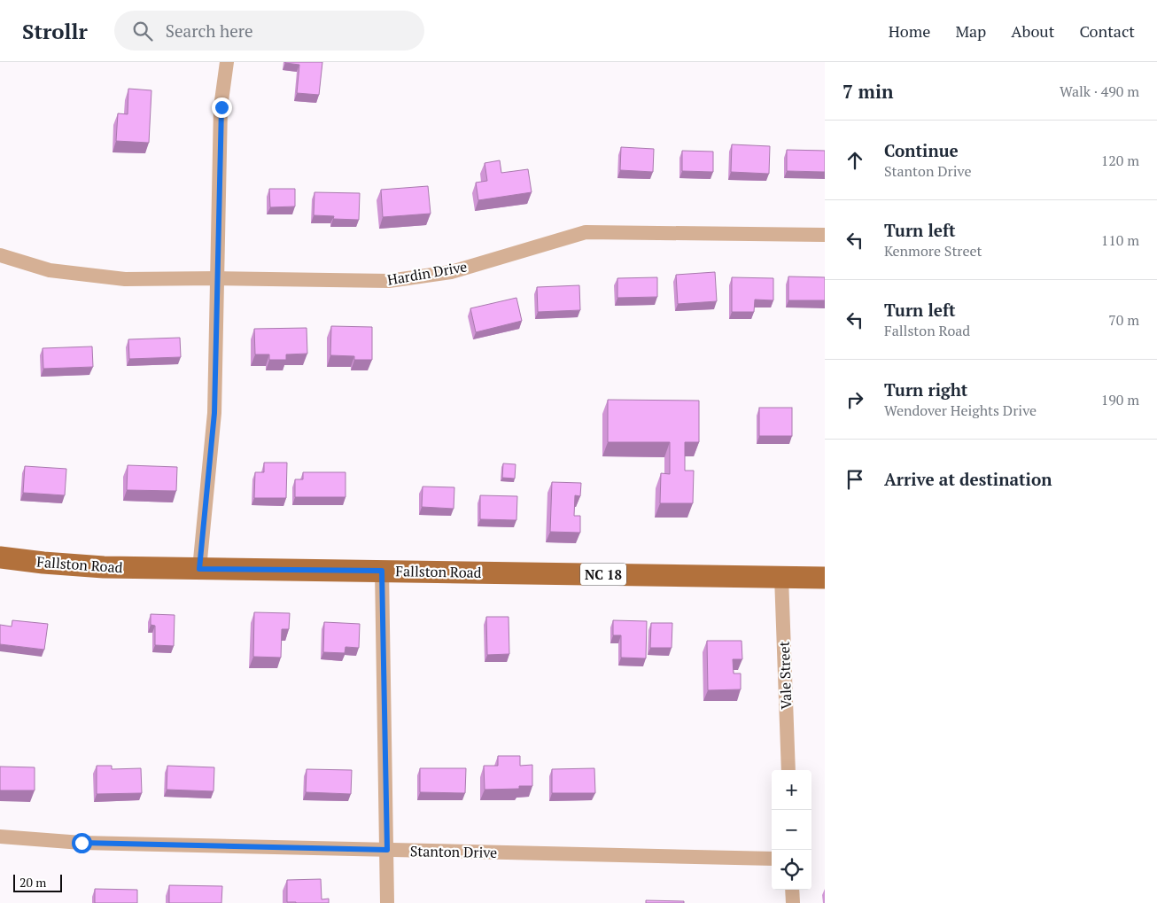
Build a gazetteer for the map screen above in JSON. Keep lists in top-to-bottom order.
{
  "streets": {
    "main road": ["Fallston Road", "NC 18"],
    "street": ["Hardin Drive", "Vale Street", "Stanton Drive"]
  },
  "crossings": [
    ["Fallston Road", "Vale Street"]
  ],
  "scale_bar": "20 m",
  "page": {
    "header": "Strollr",
    "search": "Search here",
    "nav": [
      "Home",
      "Map",
      "About",
      "Contact"
    ],
    "heading": ["7 min", "Walk · 490 m"],
    "list": [
      ["Continue", "Stanton Drive", "120 m"],
      ["Turn left", "Kenmore Street", "110 m"],
      ["Turn left", "Fallston Road", "70 m"],
      ["Turn right", "Wendover Heights Drive", "190 m"],
      "Arrive at destination"
    ],
    "map_buttons": ["+", "−"],
    "scale": "20 m"
  }
}
